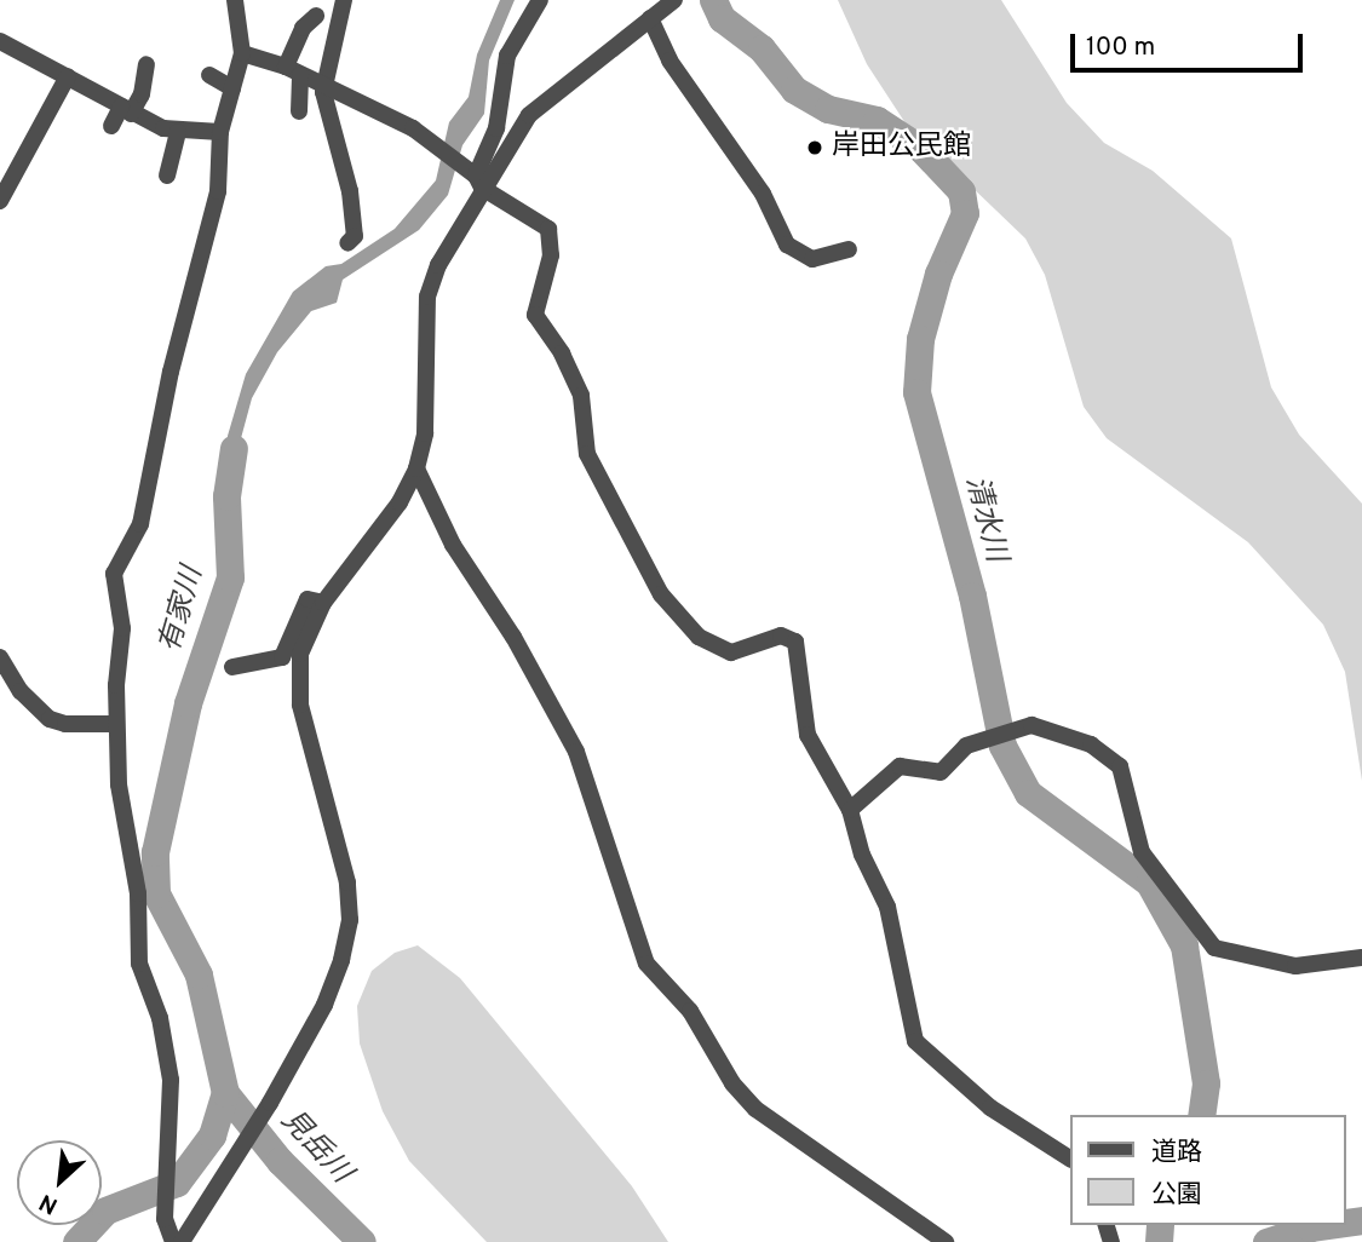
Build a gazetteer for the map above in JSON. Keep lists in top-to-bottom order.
{
  "water": ["清水川", "有家川", "見岳川"],
  "places": ["岸田公民館"],
  "legend": ["道路", "公園"],
  "scale_bar": "100 m",
  "north": "bottom left"
}
